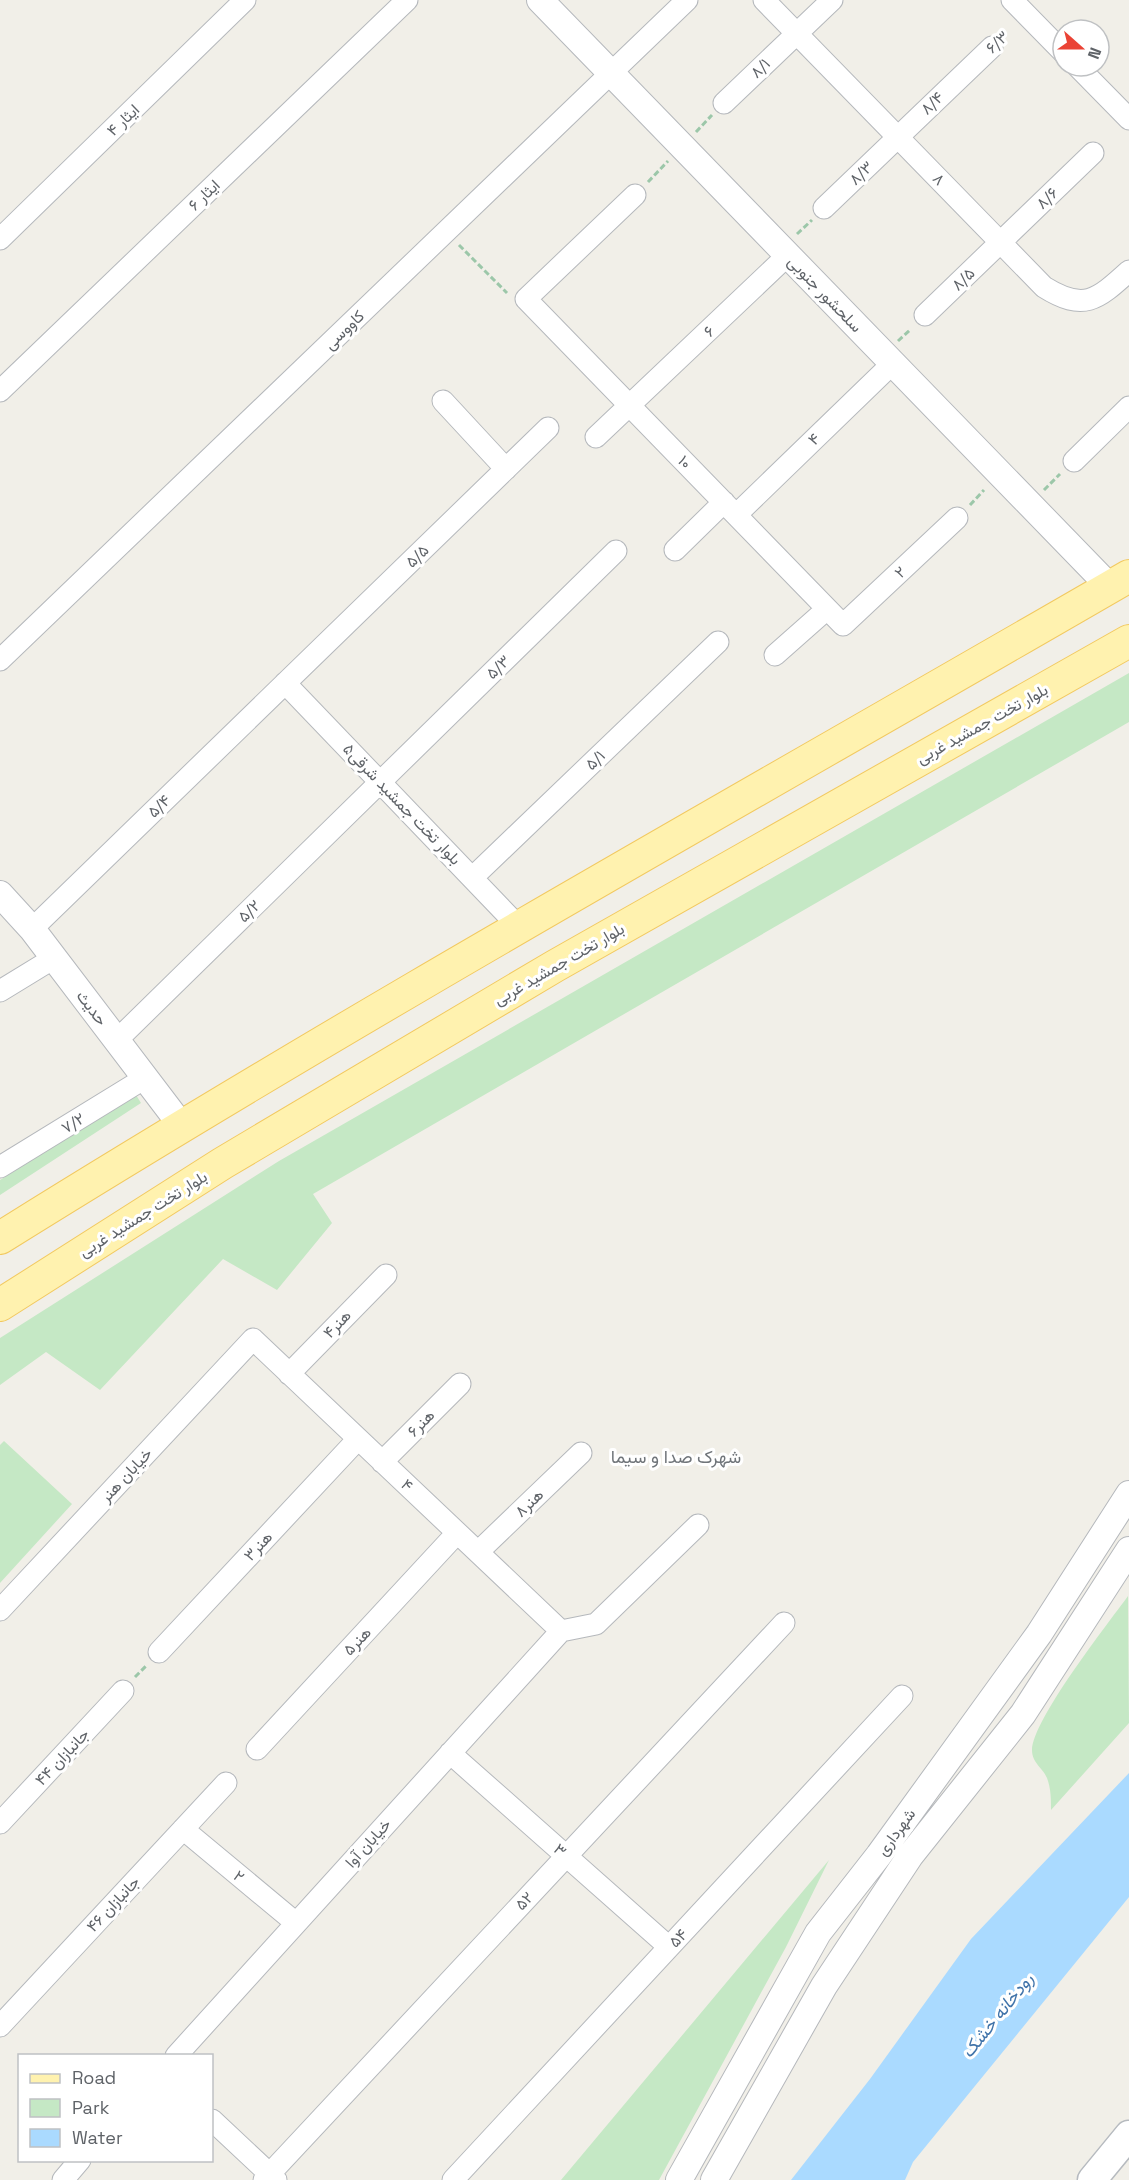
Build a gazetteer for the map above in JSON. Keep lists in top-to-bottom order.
{
  "streets": {
    "main road": ["بلوار تخت جمشید غربی"],
    "street": [
      "۶/۳",
      "۸/۱",
      "۸/۴",
      "ایثار ۴",
      "۸/۳",
      "۸",
      "ایثار ۶",
      "۸/۶",
      "۸/۵",
      "سلحشور جنوبی",
      "کاووسی",
      "۶",
      "۴",
      "۱۰",
      "۵/۵",
      "۲",
      "۵/۳",
      "۵/۱",
      "بلوار تخت جمشید شرقی۵",
      "۵/۴",
      "۵/۲",
      "حدیث",
      "۷/۲",
      "هنر۴",
      "هنر۶",
      "خیابان هنر",
      "هنر۸",
      "هنر۳",
      "هنر۵",
      "۴۴ جانبازان",
      "شهرداری",
      "خیابان آوا",
      "۳",
      "۵۲",
      "۴۶ جانبازان",
      "۵۴"
    ]
  },
  "crossings": [
    ["۶/۳", "۸/۴"],
    ["۸/۱", "۸"],
    ["۸/۴", "۸/۳"],
    ["۸/۴", "۸"],
    ["۸/۳", "۸"],
    ["۸", "۸/۶"],
    ["۸", "۸/۵"],
    ["۸/۶", "۸/۵"],
    ["سلحشور جنوبی", "کاووسی"],
    ["سلحشور جنوبی", "۶"],
    ["سلحشور جنوبی", "۴"],
    ["۶", "۱۰"],
    ["۴", "۱۰"],
    ["۴", "هنر۴"],
    ["۴", "هنر۶"],
    ["۴", "خیابان هنر"],
    ["۴", "هنر۸"],
    ["۴", "هنر۳"],
    ["۴", "هنر۵"],
    ["۴", "خیابان آوا"],
    ["۱۰", "۲"],
    ["۵/۵", "بلوار تخت جمشید شرقی۵"],
    ["۵/۵", "۵/۴"],
    ["۲", "خیابان آوا"],
    ["۲", "۴۶ جانبازان"],
    ["۵/۳", "بلوار تخت جمشید شرقی۵"],
    ["۵/۳", "۵/۲"],
    ["۵/۱", "بلوار تخت جمشید شرقی۵"],
    ["بلوار تخت جمشید شرقی۵", "۵/۴"],
    ["بلوار تخت جمشید شرقی۵", "۵/۲"],
    ["۵/۴", "حدیث"],
    ["۵/۲", "حدیث"],
    ["حدیث", "۷/۲"],
    ["خیابان آوا", "۳"],
    ["۳", "۵۲"],
    ["۳", "۵۴"]
  ],
  "districts": ["شهرک صدا و سیما"],
  "water": ["رودخانه خشک"],
  "legend": ["Road", "Park", "Water"],
  "north": "right"
}
